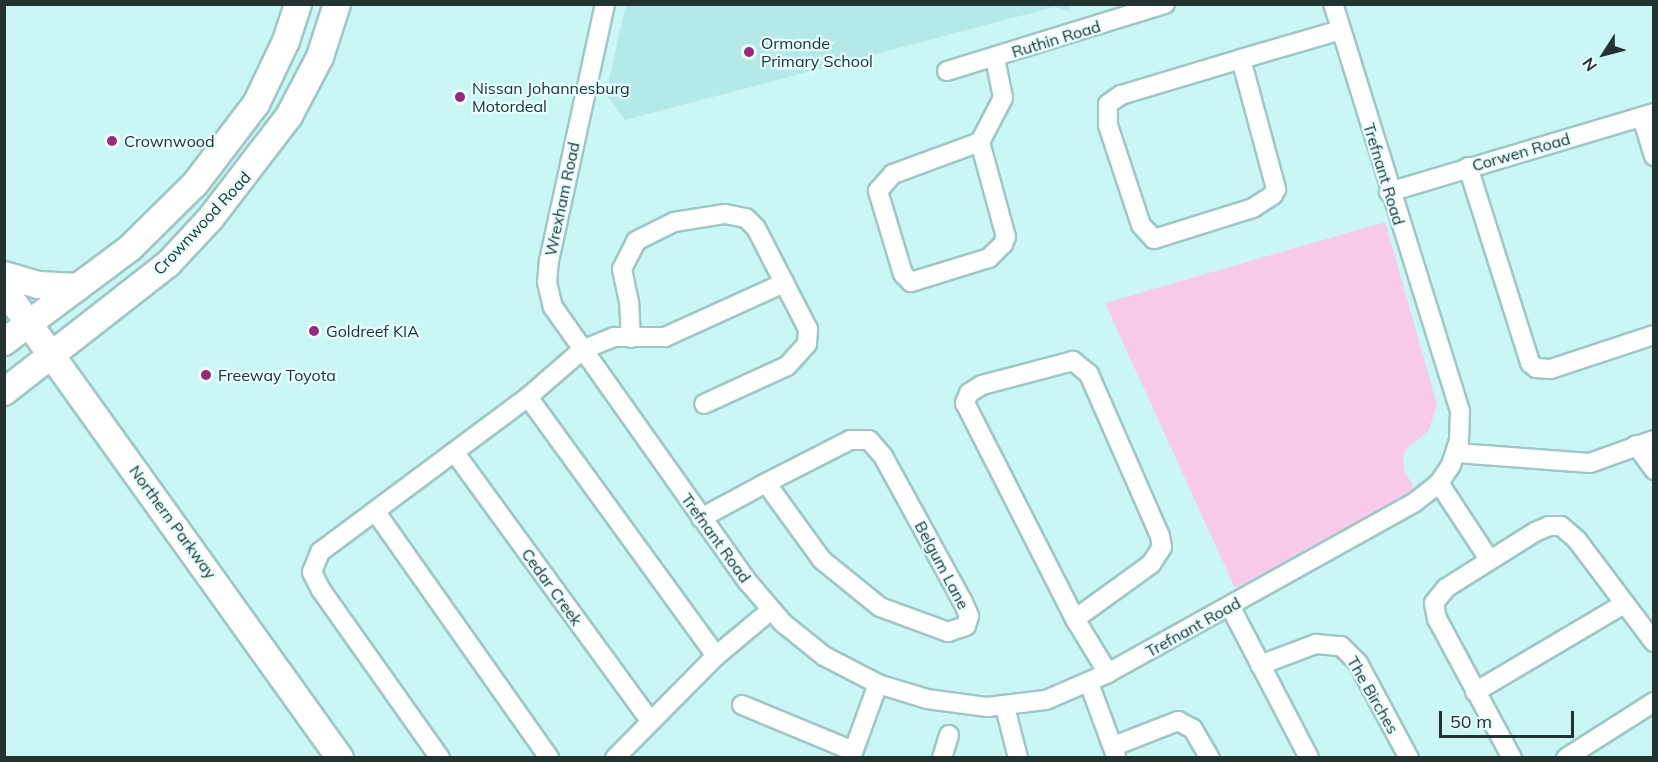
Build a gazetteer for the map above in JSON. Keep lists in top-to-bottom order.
{
  "streets": {
    "main road": ["Crownwood Road", "Northern Parkway"],
    "street": [
      "Ruthin Road",
      "Corwen Road",
      "Trefnant Road",
      "Wrexham Road",
      "Belgum Lane",
      "Cedar Creek",
      "The Birches"
    ]
  },
  "crossings": [
    ["Corwen Road", "Trefnant Road"],
    ["Trefnant Road", "Wrexham Road"],
    ["Trefnant Road", "Belgum Lane"],
    ["Crownwood Road", "Northern Parkway"]
  ],
  "places": [
    "Ormonde Primary School",
    "Nissan Johannesburg Motordeal",
    "Crownwood",
    "Goldreef KIA",
    "Freeway Toyota"
  ],
  "scale_bar": "50 m",
  "north": "bottom left"
}
